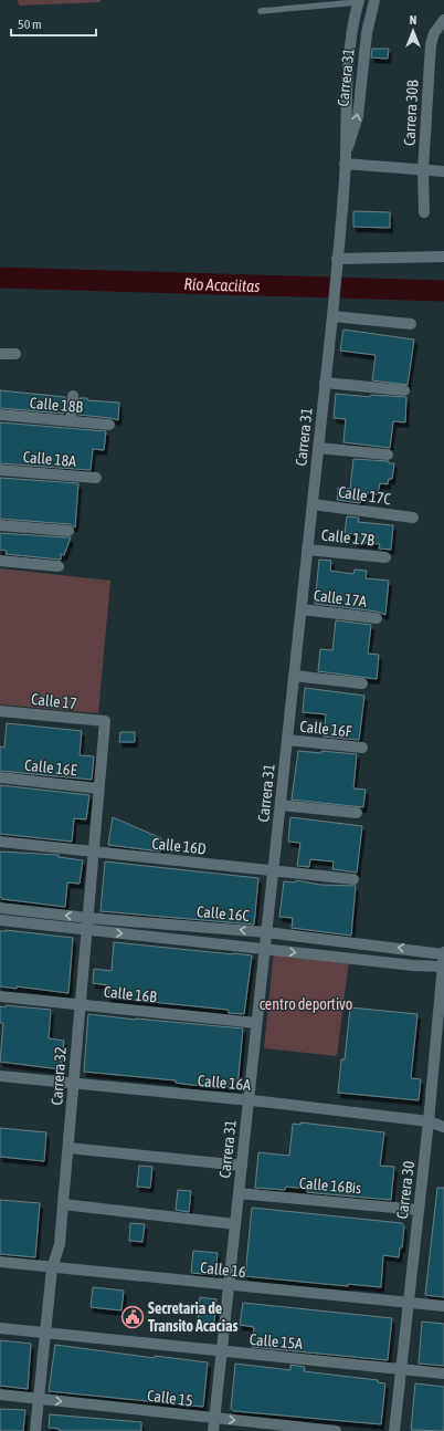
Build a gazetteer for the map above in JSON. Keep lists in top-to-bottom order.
{
  "streets": {
    "street": [
      "Carrera 31",
      "Carrera 30B",
      "Calle 18B",
      "Calle 18A",
      "Calle 17C",
      "Calle 17B",
      "Calle 17A",
      "Calle 17",
      "Calle 16F",
      "Calle 16E",
      "Calle 16D",
      "Calle 16C",
      "Calle 16B",
      "Carrera 32",
      "Calle 16A",
      "Calle 16Bis",
      "Carrera 30",
      "Calle 16",
      "Calle 15A",
      "Calle 15"
    ]
  },
  "crossings": [
    ["Carrera 31", "Calle 17C"],
    ["Carrera 31", "Calle 17B"],
    ["Carrera 31", "Calle 17A"],
    ["Carrera 31", "Calle 16F"],
    ["Carrera 31", "Calle 16D"],
    ["Carrera 31", "Calle 16C"],
    ["Carrera 31", "Calle 16B"],
    ["Carrera 31", "Calle 16A"],
    ["Carrera 31", "Calle 16Bis"],
    ["Carrera 31", "Calle 16"],
    ["Carrera 31", "Calle 15A"],
    ["Carrera 31", "Calle 15"],
    ["Calle 17", "Carrera 32"],
    ["Calle 16E", "Carrera 32"],
    ["Calle 16D", "Carrera 32"],
    ["Calle 16C", "Carrera 32"],
    ["Calle 16C", "Carrera 30"],
    ["Calle 16B", "Carrera 32"],
    ["Carrera 32", "Calle 16A"],
    ["Carrera 32", "Calle 16"],
    ["Carrera 32", "Calle 15A"],
    ["Carrera 32", "Calle 15"],
    ["Calle 16A", "Carrera 30"],
    ["Calle 16Bis", "Carrera 30"],
    ["Carrera 30", "Calle 16"],
    ["Carrera 30", "Calle 15A"]
  ],
  "one_way": ["Calle 15"],
  "water": ["Río Acaciitas"],
  "parks": ["centro deportivo"],
  "places": {
    "public building": ["Secretaria de Transito Acacias"]
  },
  "scale_bar": "50 m",
  "north": "top"
}
